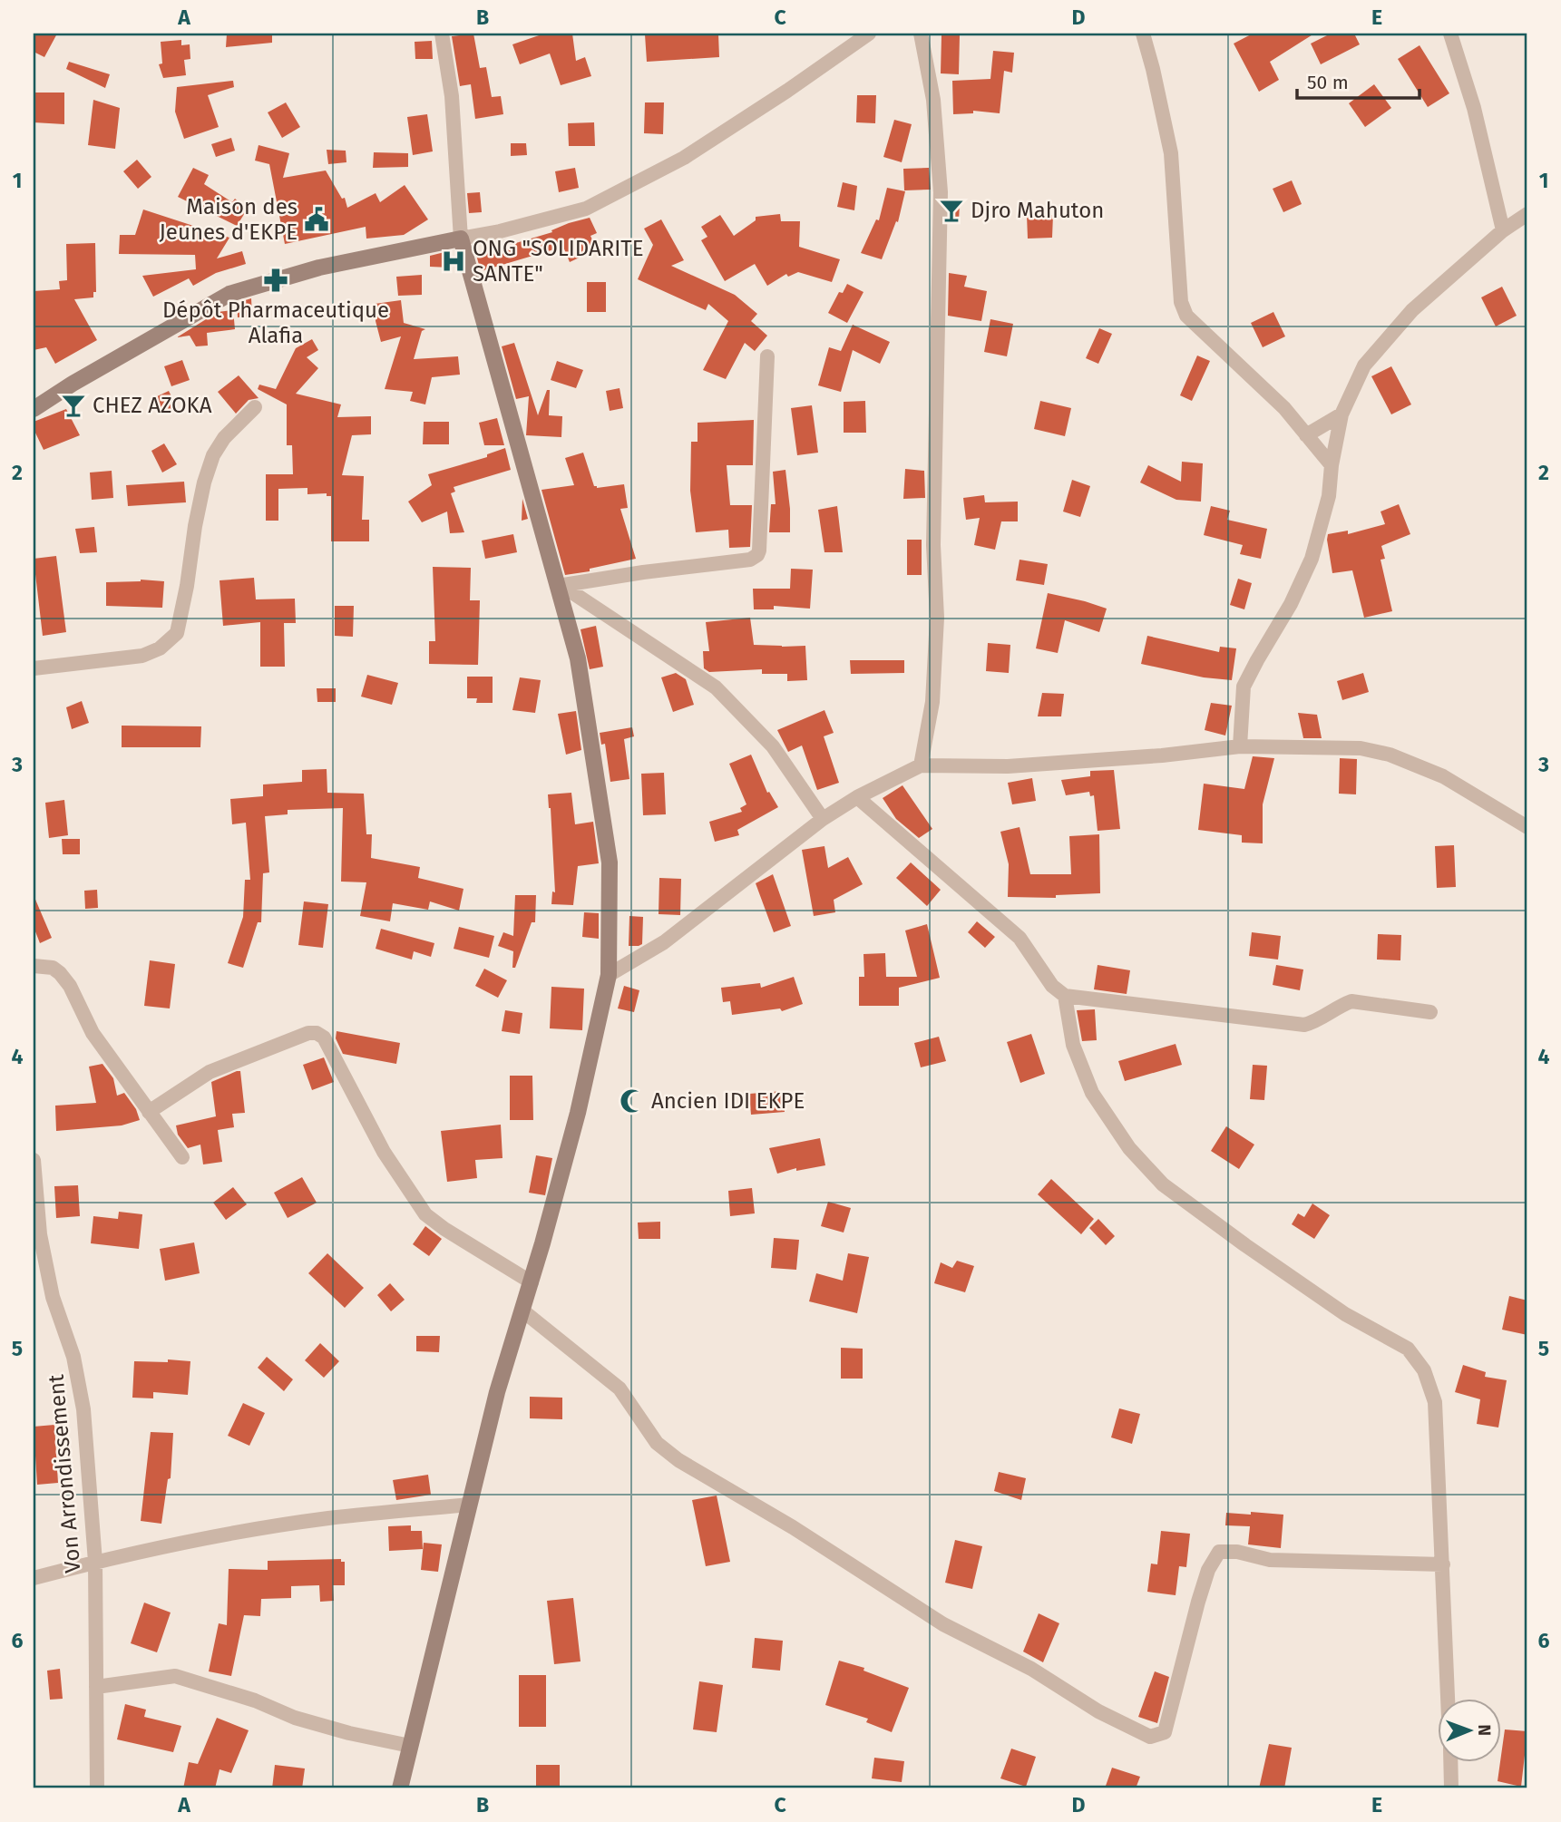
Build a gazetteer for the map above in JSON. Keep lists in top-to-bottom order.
{
  "streets": {
    "street": ["Von Arrondissement"]
  },
  "places": {
    "bar": ["Djro Mahuton", "CHEZ AZOKA"],
    "public building": ["Maison des Jeunes d'EKPE"],
    "hospital": ["ONG \"SOLIDARITE SANTE\""],
    "pharmacy": ["Dépôt Pharmaceutique Alafia"],
    "mosque": ["Ancien IDI EKPE"]
  },
  "scale_bar": "50 m",
  "north": "right",
  "grid": {
    "columns": [
      "A",
      "B",
      "C",
      "D",
      "E"
    ],
    "rows": [
      "1",
      "2",
      "3",
      "4",
      "5",
      "6"
    ]
  }
}
